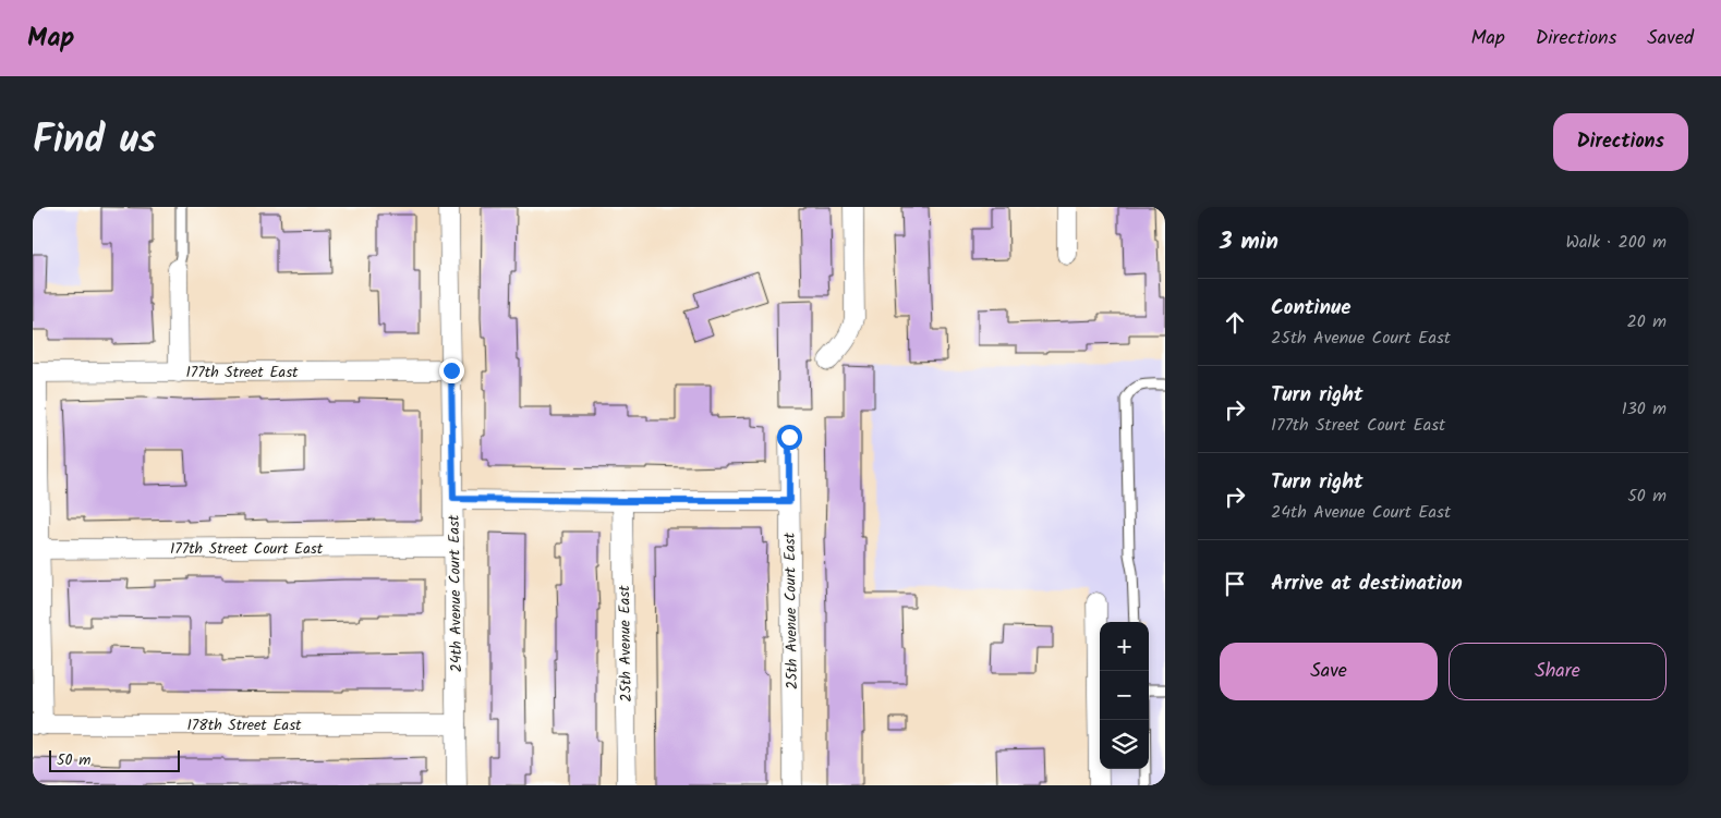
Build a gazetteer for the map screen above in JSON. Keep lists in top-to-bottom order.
{
  "streets": {
    "street": [
      "177th Street East",
      "177th Street Court East",
      "24th Avenue Court East",
      "25th Avenue Court East",
      "25th Avenue East",
      "178th Street East"
    ]
  },
  "crossings": [
    ["177th Street East", "24th Avenue Court East"],
    ["177th Street Court East", "24th Avenue Court East"],
    ["24th Avenue Court East", "178th Street East"]
  ],
  "scale_bar": "50 m",
  "page": {
    "header": "Map",
    "nav": ["Map", "Directions", "Saved"],
    "title": "Find us",
    "buttons": [
      "Directions",
      ["Save", "Share"]
    ],
    "heading": ["3 min", "Walk · 200 m"],
    "list": [
      ["Continue", "25th Avenue Court East", "20 m"],
      ["Turn right", "177th Street Court East", "130 m"],
      ["Turn right", "24th Avenue Court East", "50 m"],
      "Arrive at destination"
    ],
    "map_buttons": ["+", "−"],
    "scale": "50 m"
  }
}
